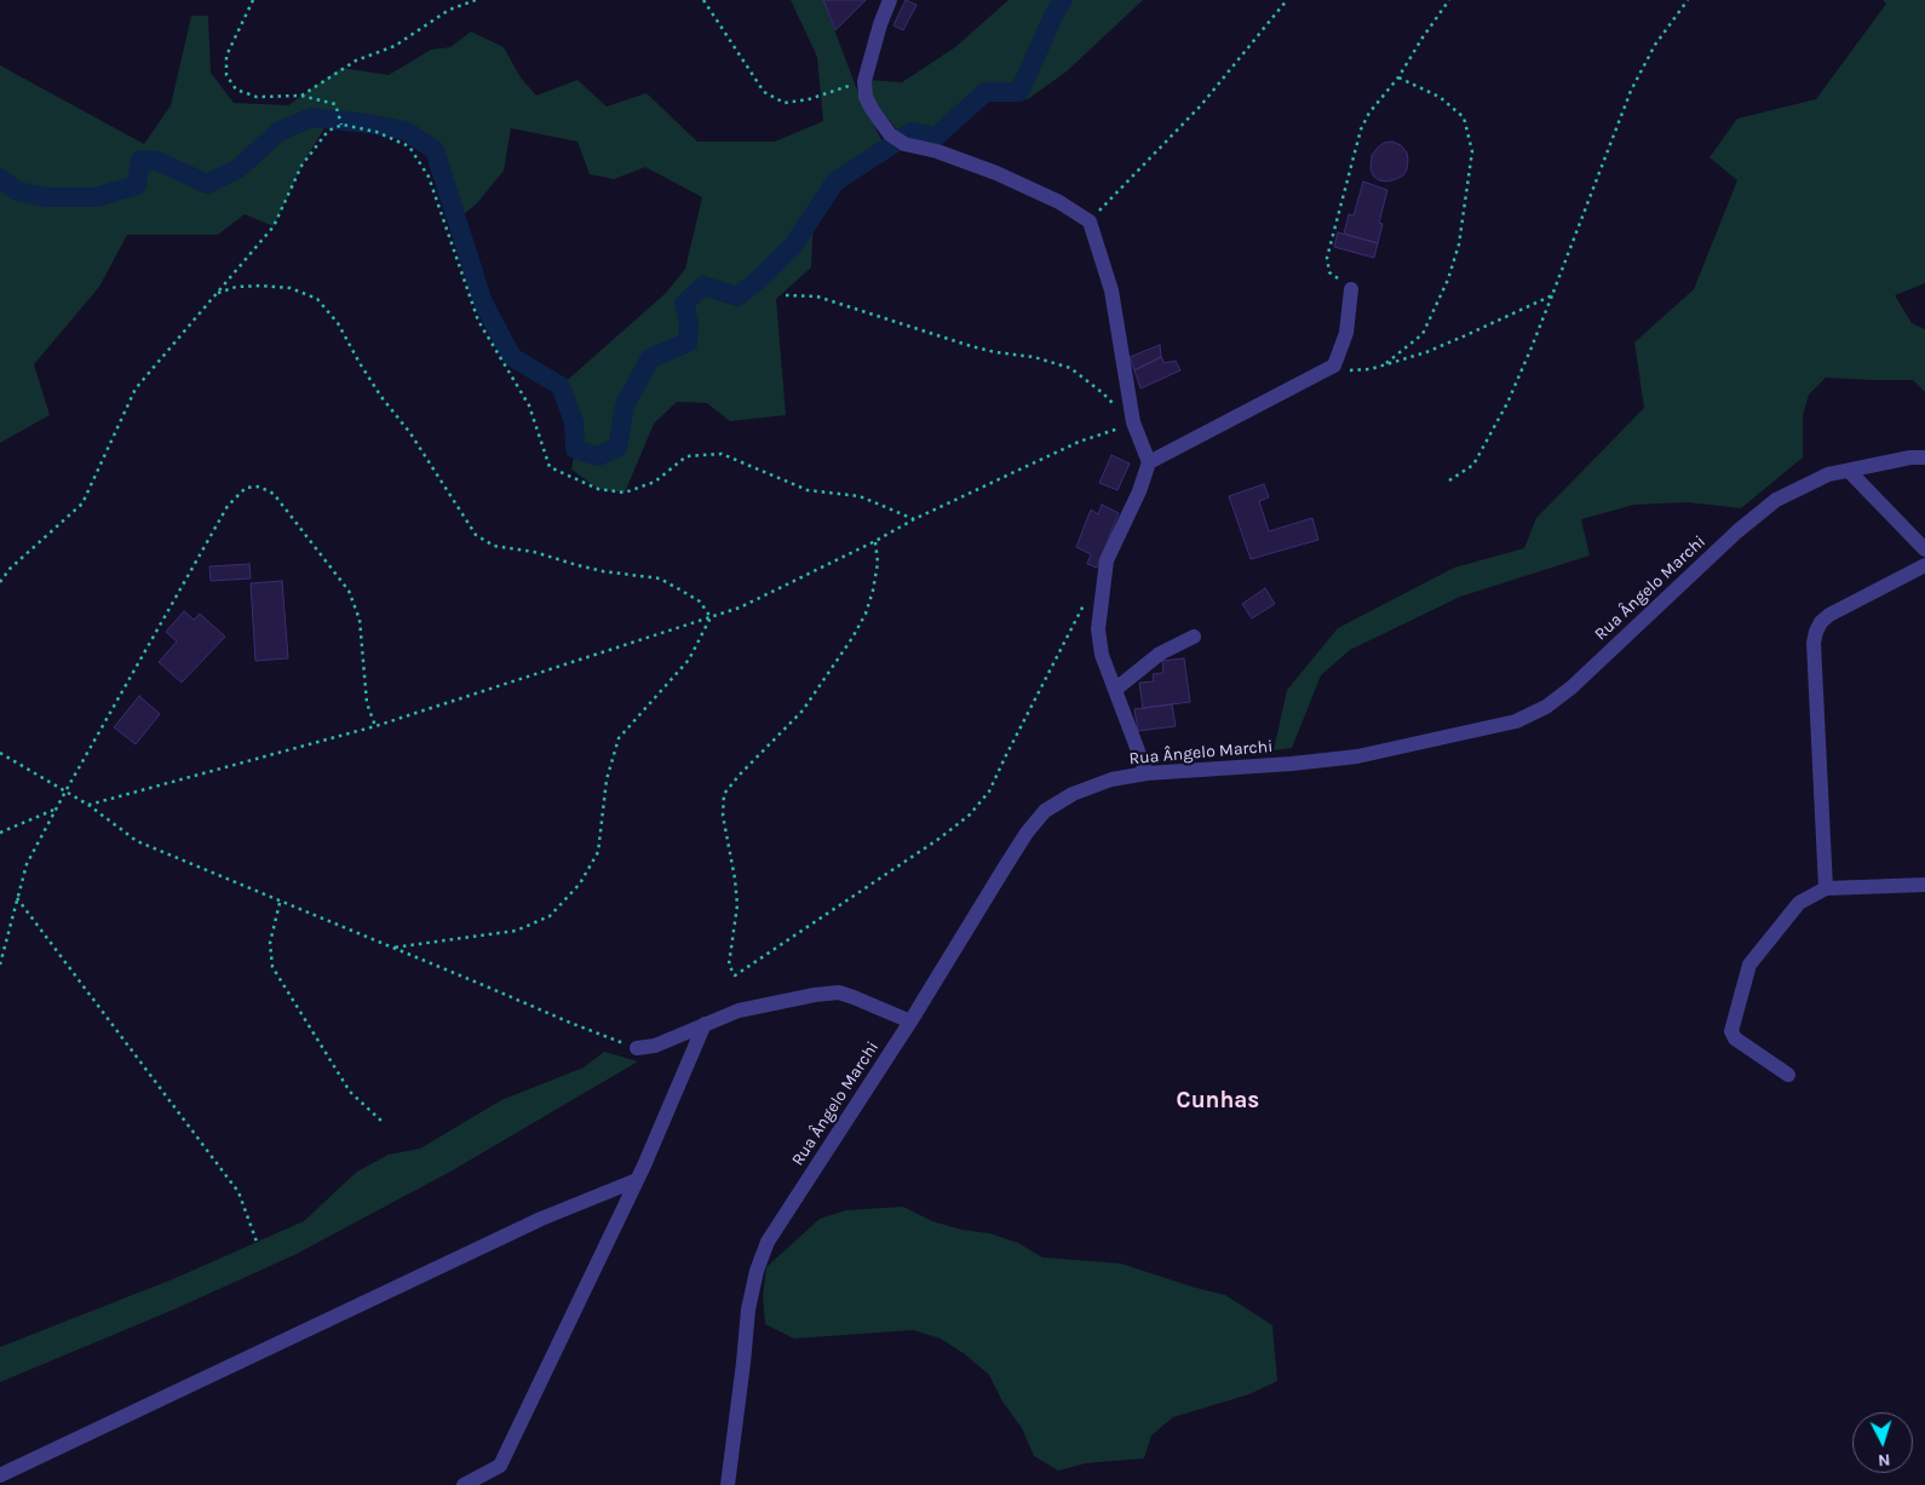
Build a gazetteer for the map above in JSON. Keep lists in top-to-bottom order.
{
  "streets": {
    "street": ["Rua Ângelo Marchi"]
  },
  "districts": ["Cunhas"],
  "north": "bottom"
}
